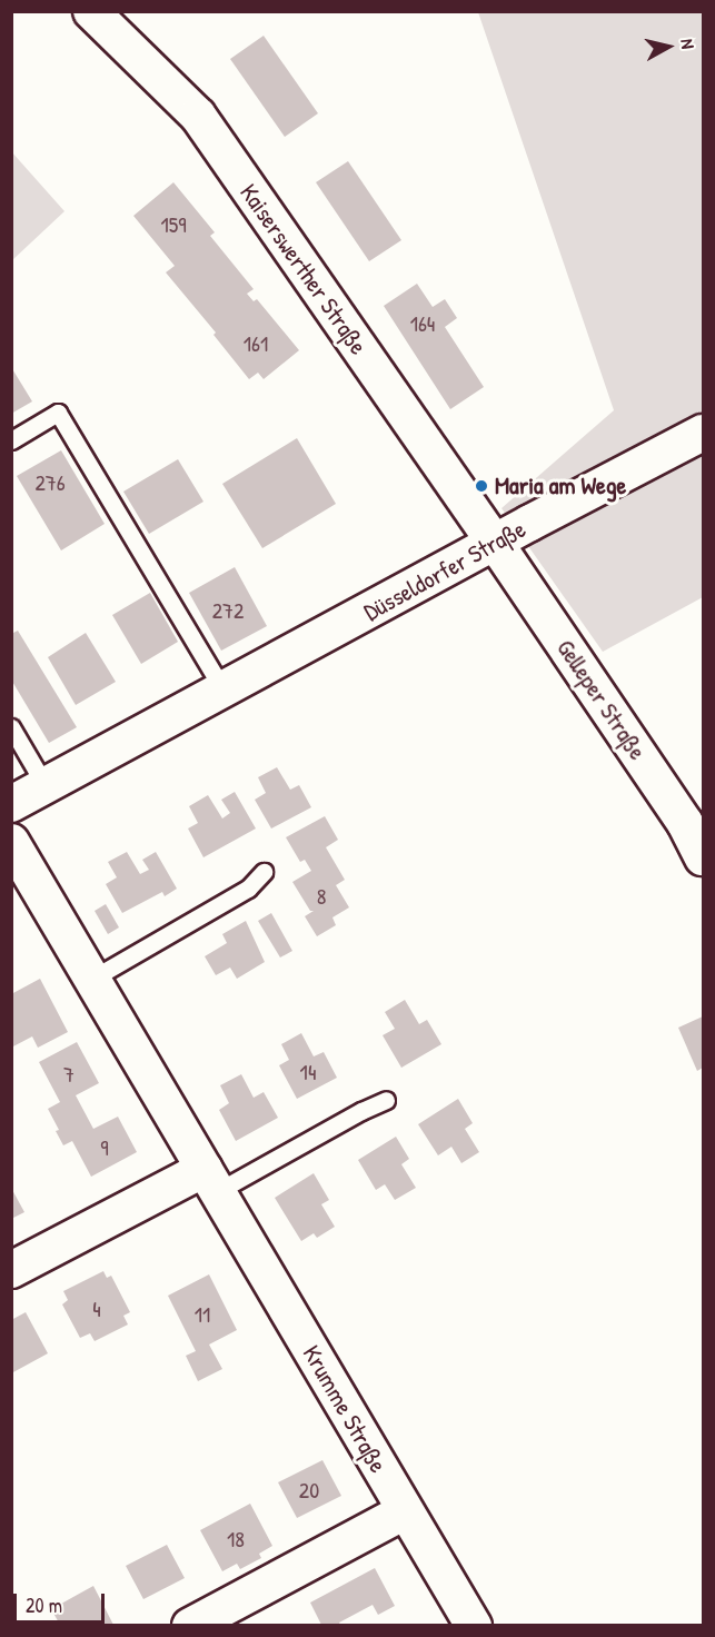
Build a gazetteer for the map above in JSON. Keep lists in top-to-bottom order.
{
  "streets": {
    "street": [
      "Kaiserswerther Straße",
      "Düsseldorfer Straße",
      "Gelleper Straße",
      "Krumme Straße"
    ]
  },
  "crossings": [
    ["Kaiserswerther Straße", "Düsseldorfer Straße"],
    ["Kaiserswerther Straße", "Gelleper Straße"],
    ["Düsseldorfer Straße", "Gelleper Straße"]
  ],
  "places": ["Maria am Wege"],
  "house_numbers": [
    "159",
    "164",
    "161",
    "276",
    "272",
    "8",
    "14",
    "7",
    "9",
    "4",
    "11",
    "20",
    "18"
  ],
  "scale_bar": "20 m",
  "north": "right"
}
